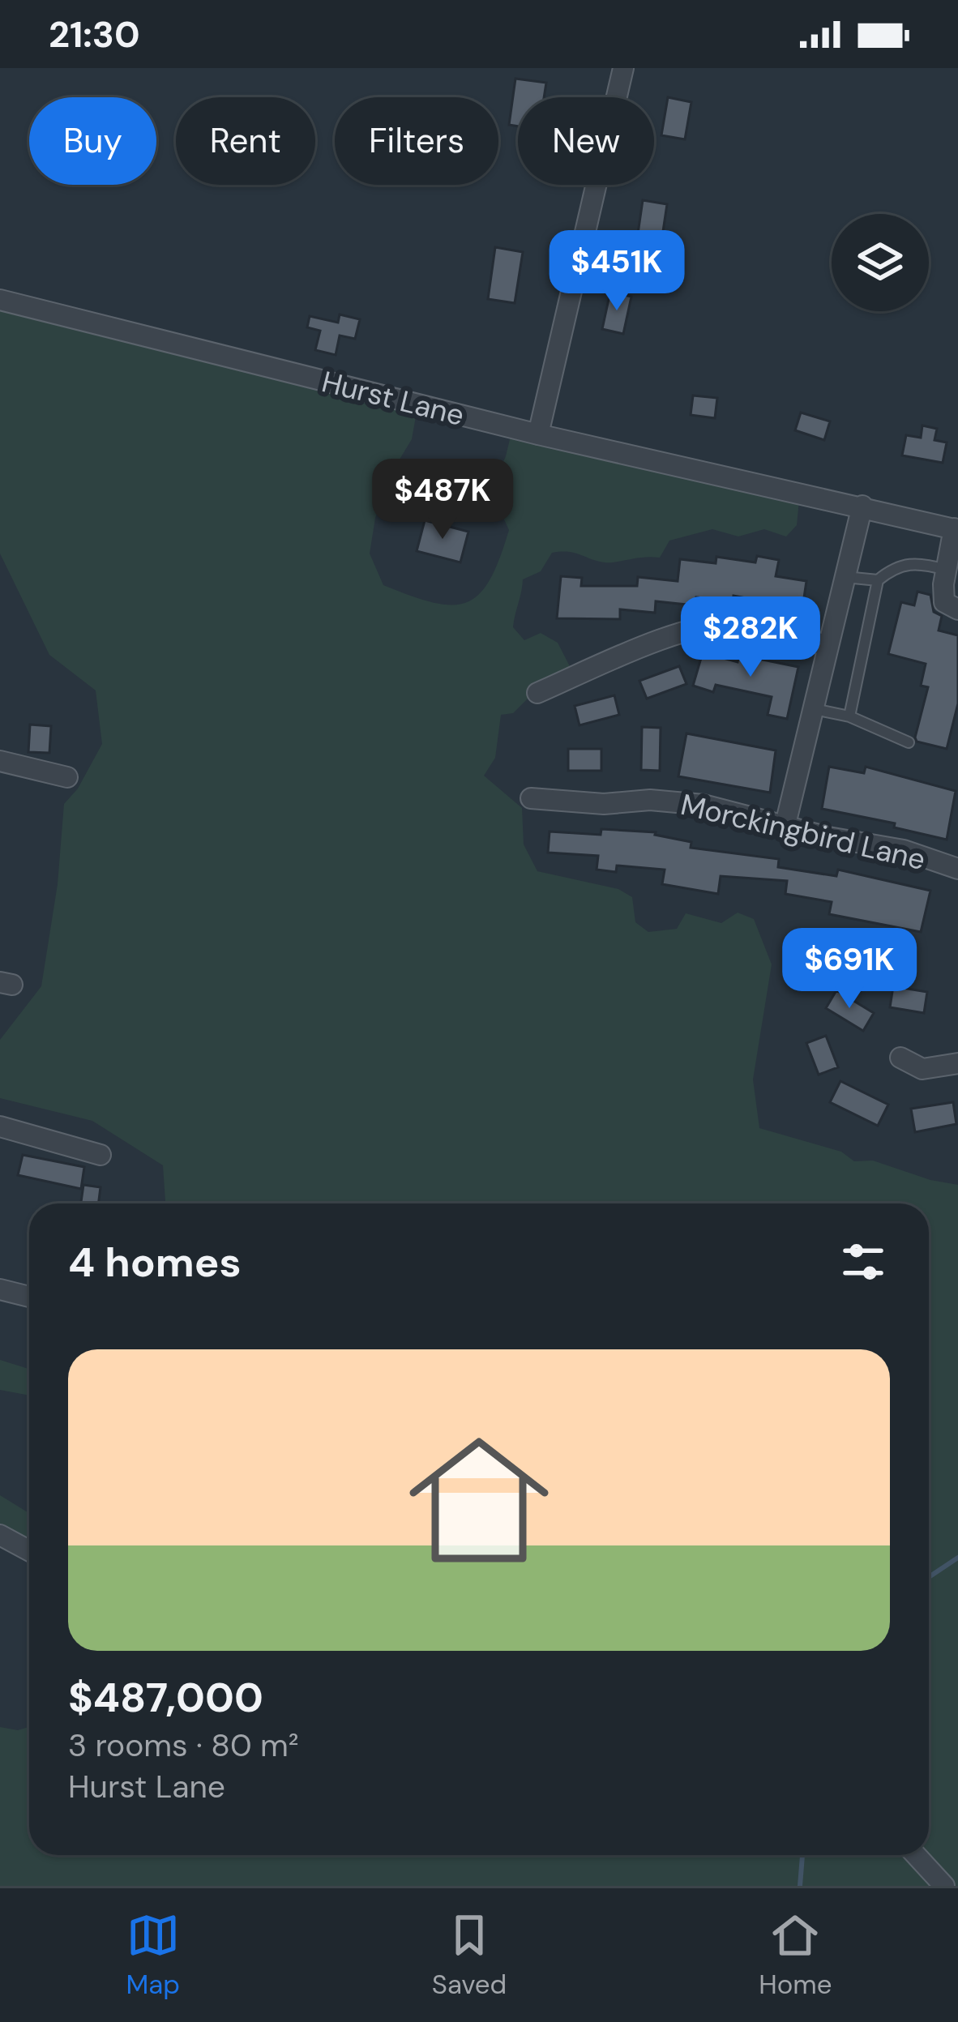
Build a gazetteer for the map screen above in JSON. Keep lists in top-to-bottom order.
{
  "streets": {
    "street": ["Hurst Lane", "Morckingbird Lane"]
  },
  "page": {
    "status": "21:30",
    "chip": [
      "Buy",
      "Rent",
      "Filters",
      "New"
    ],
    "price": [
      "$451K",
      "$487K",
      "$282K",
      "$691K"
    ],
    "heading": "4 homes",
    "list": [
      {
        "name": "$487,000",
        "note": "3 rooms · 80 m² · Hurst Lane"
      }
    ],
    "tabs": ["Map", "Saved", "Home"]
  }
}
